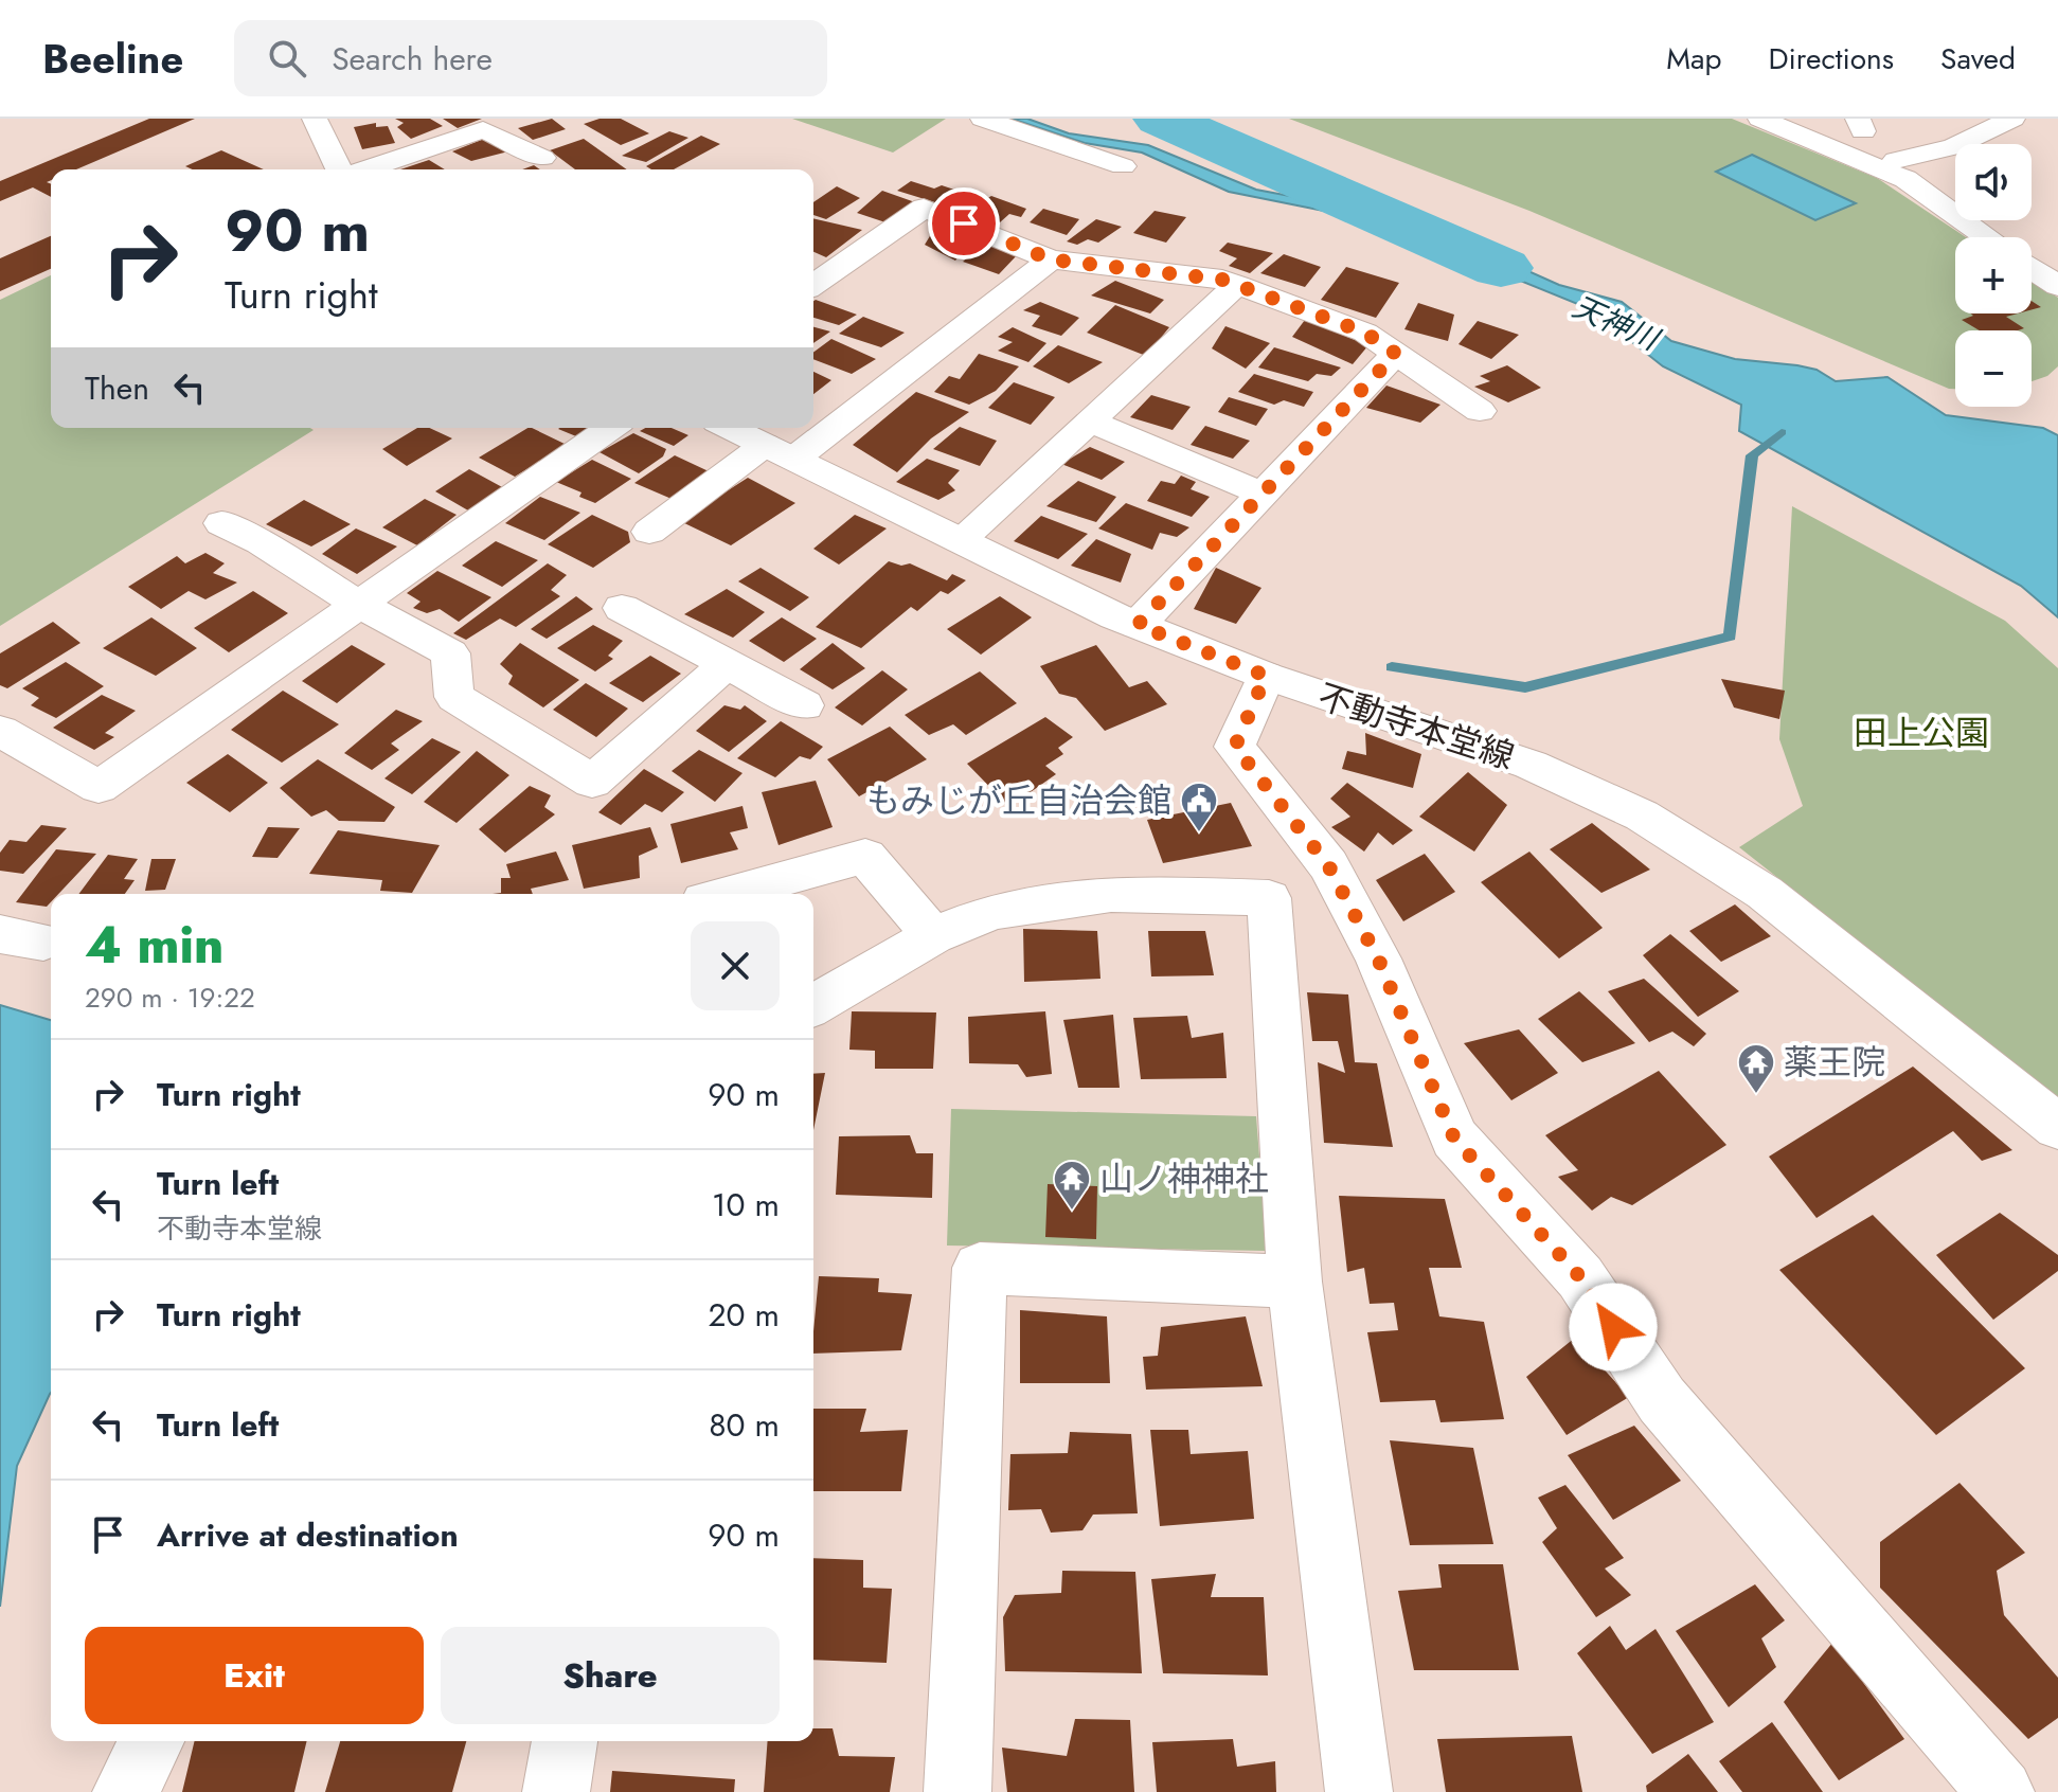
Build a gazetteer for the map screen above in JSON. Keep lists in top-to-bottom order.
{
  "streets": {
    "street": ["不動寺本堂線"]
  },
  "water": ["天神川"],
  "parks": ["田上公園"],
  "places": {
    "public building": ["もみじが丘自治会館"],
    "temple": ["薬王院", "山ノ神神社"]
  },
  "page": {
    "header": "Beeline",
    "search": "Search here",
    "nav": ["Map", "Directions", "Saved"],
    "map_buttons": ["+", "−"],
    "turn": ["90 m", "Turn right"],
    "then": "Then",
    "heading": ["4 min", "290 m · 19:22"],
    "list": [
      {
        "name": "Turn right",
        "value": "90 m"
      },
      {
        "name": "Turn left",
        "note": "不動寺本堂線",
        "value": "10 m"
      },
      {
        "name": "Turn right",
        "value": "20 m"
      },
      {
        "name": "Turn left",
        "value": "80 m"
      },
      {
        "name": "Arrive at destination",
        "value": "90 m"
      }
    ],
    "buttons": ["Exit", "Share"]
  }
}
